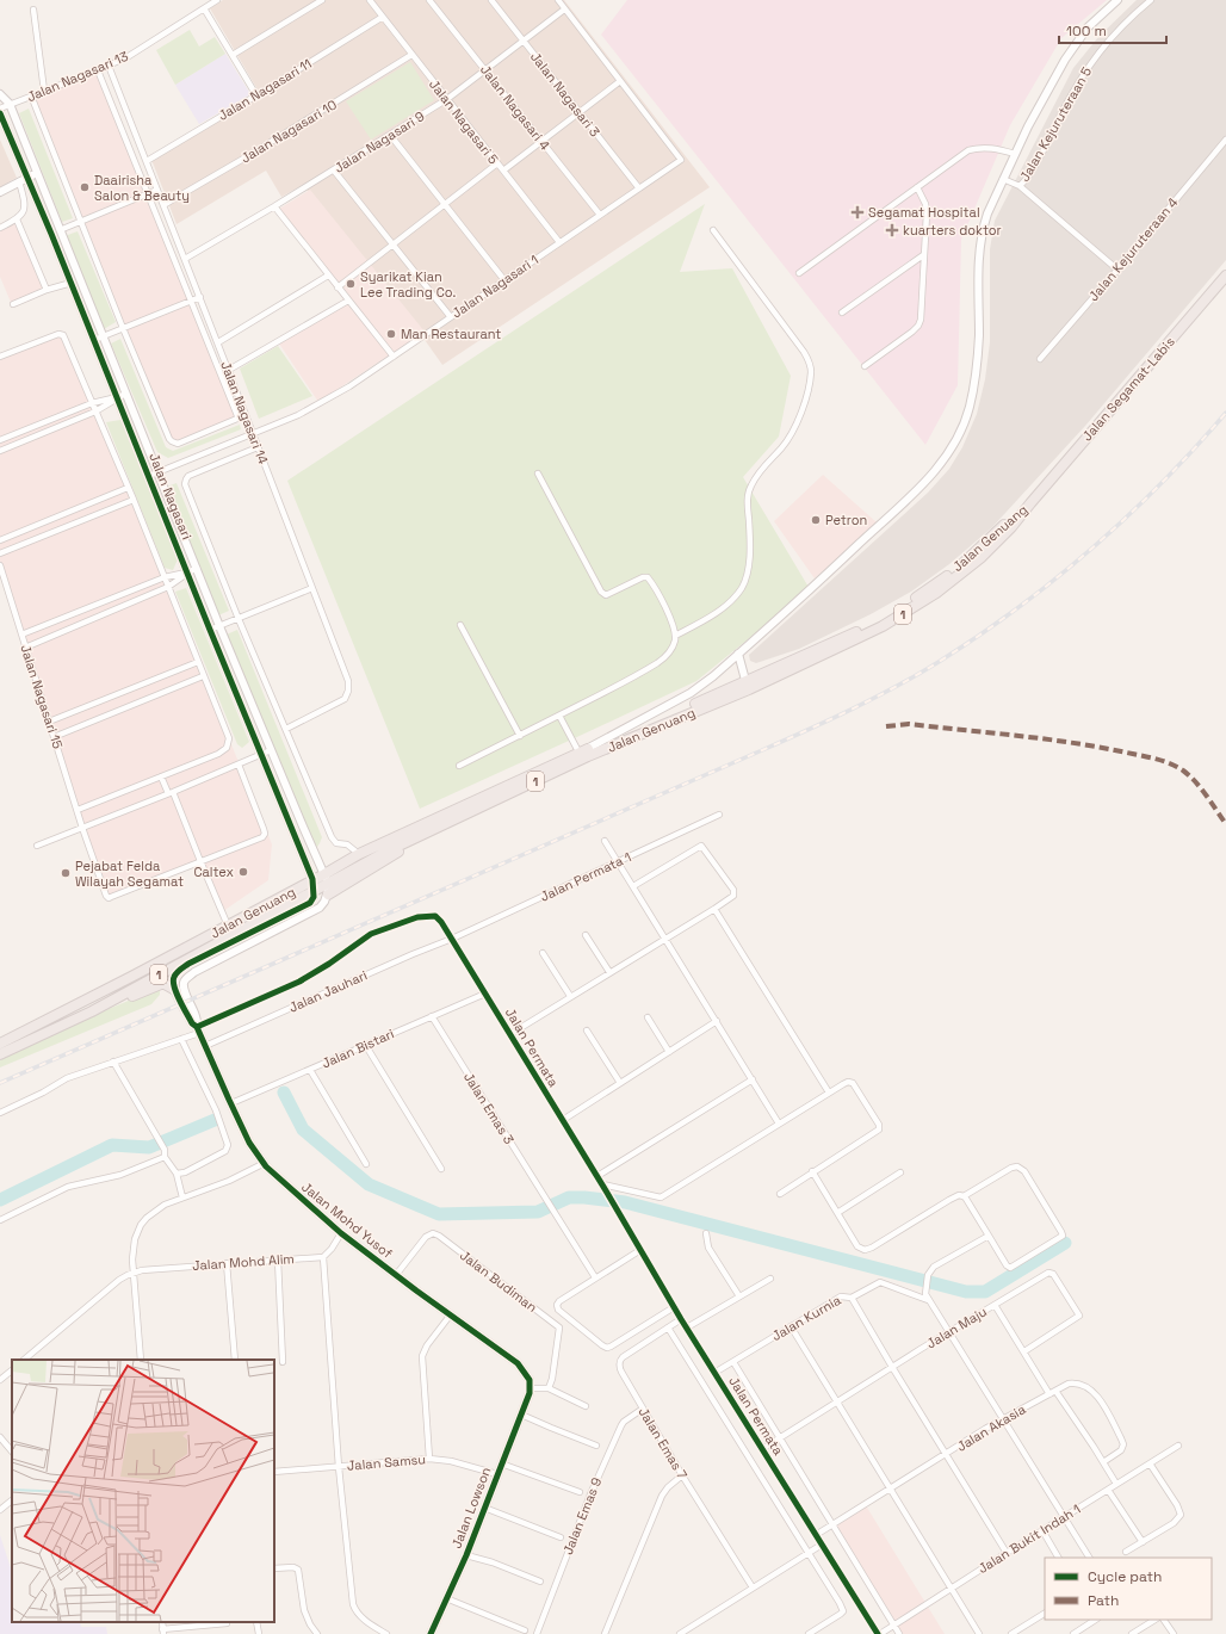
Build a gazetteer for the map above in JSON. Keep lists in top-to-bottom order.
{
  "streets": {
    "highway": ["Jalan Segamat-Labis", "Jalan Genuang", "1"],
    "street": [
      "Jalan Nagasari 13",
      "Jalan Nagasari 11",
      "Jalan Nagasari 3",
      "Jalan Nagasari 4",
      "Jalan Nagasari 5",
      "Jalan Kejuruteraan 5",
      "Jalan Nagasari 10",
      "Jalan Nagasari 9",
      "Jalan Kejuruteraan 4",
      "Jalan Nagasari 1",
      "Jalan Nagasari 14",
      "Jalan Nagasari",
      "Jalan Nagasari 15",
      "Jalan Permata 1",
      "Jalan Jauhari",
      "Jalan Permata",
      "Jalan Bistari",
      "Jalan Emas 3",
      "Jalan Mohd Yusof",
      "Jalan Mohd Alim",
      "Jalan Budiman",
      "Jalan Kurnia",
      "Jalan Maju",
      "Jalan Akasia",
      "Jalan Emas 7",
      "Jalan Samsu",
      "Jalan Lowson",
      "Jalan Emas 9",
      "Jalan Bukit Indah 1"
    ]
  },
  "crossings": [
    ["Jalan Nagasari 13", "Jalan Nagasari 14"],
    ["Jalan Nagasari 13", "Jalan Nagasari"],
    ["Jalan Nagasari 11", "Jalan Nagasari 5"],
    ["Jalan Nagasari 11", "Jalan Nagasari 14"],
    ["Jalan Nagasari 3", "Jalan Nagasari 9"],
    ["Jalan Nagasari 3", "Jalan Nagasari 1"],
    ["Jalan Nagasari 4", "Jalan Nagasari 9"],
    ["Jalan Nagasari 4", "Jalan Nagasari 1"],
    ["Jalan Nagasari 5", "Jalan Nagasari 10"],
    ["Jalan Nagasari 5", "Jalan Nagasari 9"],
    ["Jalan Nagasari 5", "Jalan Nagasari 1"],
    ["Jalan Nagasari 10", "Jalan Nagasari 14"],
    ["Jalan Nagasari 9", "Jalan Nagasari 14"],
    ["Jalan Nagasari 1", "Jalan Nagasari 14"],
    ["Jalan Nagasari 1", "Jalan Nagasari"],
    ["Jalan Segamat-Labis", "Jalan Genuang"],
    ["Jalan Nagasari 14", "Jalan Nagasari"],
    ["Jalan Nagasari", "Jalan Genuang"],
    ["Jalan Permata 1", "Jalan Jauhari"],
    ["Jalan Permata 1", "Jalan Permata"],
    ["Jalan Jauhari", "Jalan Permata"],
    ["Jalan Jauhari", "Jalan Mohd Yusof"],
    ["Jalan Permata", "Jalan Bistari"],
    ["Jalan Permata", "Jalan Mohd Yusof"],
    ["Jalan Permata", "Jalan Kurnia"],
    ["Jalan Permata", "Jalan Maju"],
    ["Jalan Permata", "Jalan Akasia"],
    ["Jalan Permata", "Jalan Emas 7"],
    ["Jalan Permata", "Jalan Bukit Indah 1"],
    ["Jalan Bistari", "Jalan Emas 3"],
    ["Jalan Bistari", "Jalan Mohd Yusof"],
    ["Jalan Mohd Yusof", "Jalan Budiman"],
    ["Jalan Mohd Yusof", "Jalan Lowson"],
    ["Jalan Emas 7", "Jalan Emas 9"],
    ["Jalan Samsu", "Jalan Lowson"]
  ],
  "places": {
    "other": [
      "Daairisha Salon & Beauty",
      "Syarikat Kian Lee Trading Co.",
      "Man Restaurant",
      "Petron",
      "Caltex",
      "Pejabat Felda Wilayah Segamat"
    ],
    "health": ["Segamat Hospital", "kuarters doktor"]
  },
  "legend": ["Cycle path", "Path"],
  "scale_bar": "100 m"
}
